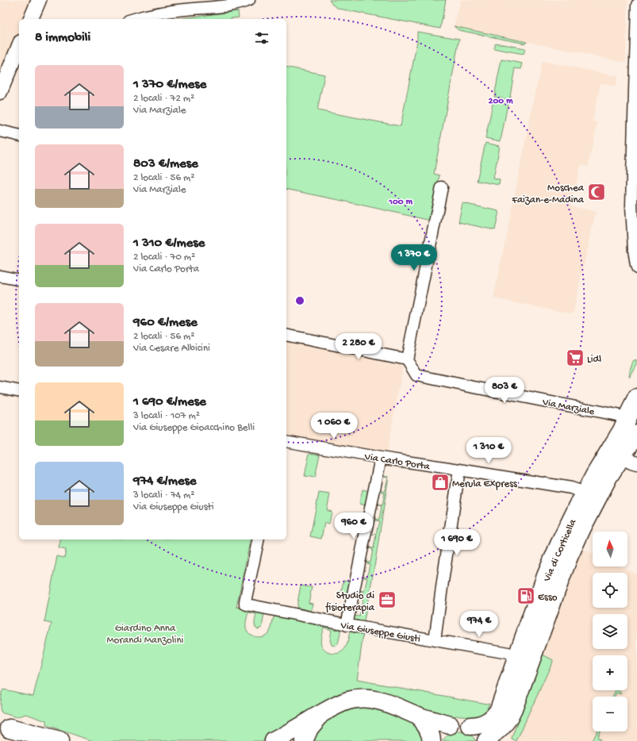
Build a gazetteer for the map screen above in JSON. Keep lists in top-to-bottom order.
{
  "streets": {
    "main road": ["Via di Corticella"],
    "street": ["Via Marziale", "Via Carlo Porta", "Via Giuseppe Giusti"]
  },
  "crossings": [
    ["Via Marziale", "Via di Corticella"],
    ["Via Carlo Porta", "Via di Corticella"],
    ["Via di Corticella", "Via Giuseppe Giusti"]
  ],
  "parks": ["Giardino Anna Morandi Manzolini"],
  "places": {
    "mosque": ["Moschea Faizan-e-Madina"],
    "supermarket": ["Lidl"],
    "shop": ["Merula Express"],
    "fuel station": ["Esso"],
    "office": ["Studio di fisioterapia"]
  },
  "north": "top",
  "page": {
    "heading": "8 immobili",
    "list": [
      {
        "name": "1 370 €/mese",
        "note": "2 locali · 72 m² · Via Marziale"
      },
      {
        "name": "803 €/mese",
        "note": "2 locali · 56 m² · Via Marziale"
      },
      {
        "name": "1 310 €/mese",
        "note": "2 locali · 70 m² · Via Carlo Porta"
      },
      {
        "name": "960 €/mese",
        "note": "2 locali · 56 m² · Via Cesare Albicini"
      },
      {
        "name": "1 690 €/mese",
        "note": "3 locali · 107 m² · Via Giuseppe Gioacchino Belli"
      },
      {
        "name": "974 €/mese",
        "note": "3 locali · 74 m² · Via Giuseppe Giusti"
      }
    ],
    "price": [
      "1 370 €",
      "2 280 €",
      "803 €",
      "1 060 €",
      "1 310 €",
      "960 €",
      "1 690 €",
      "974 €"
    ],
    "map_buttons": ["+", "−"]
  },
  "rings": ["200 m", "100 m"]
}
